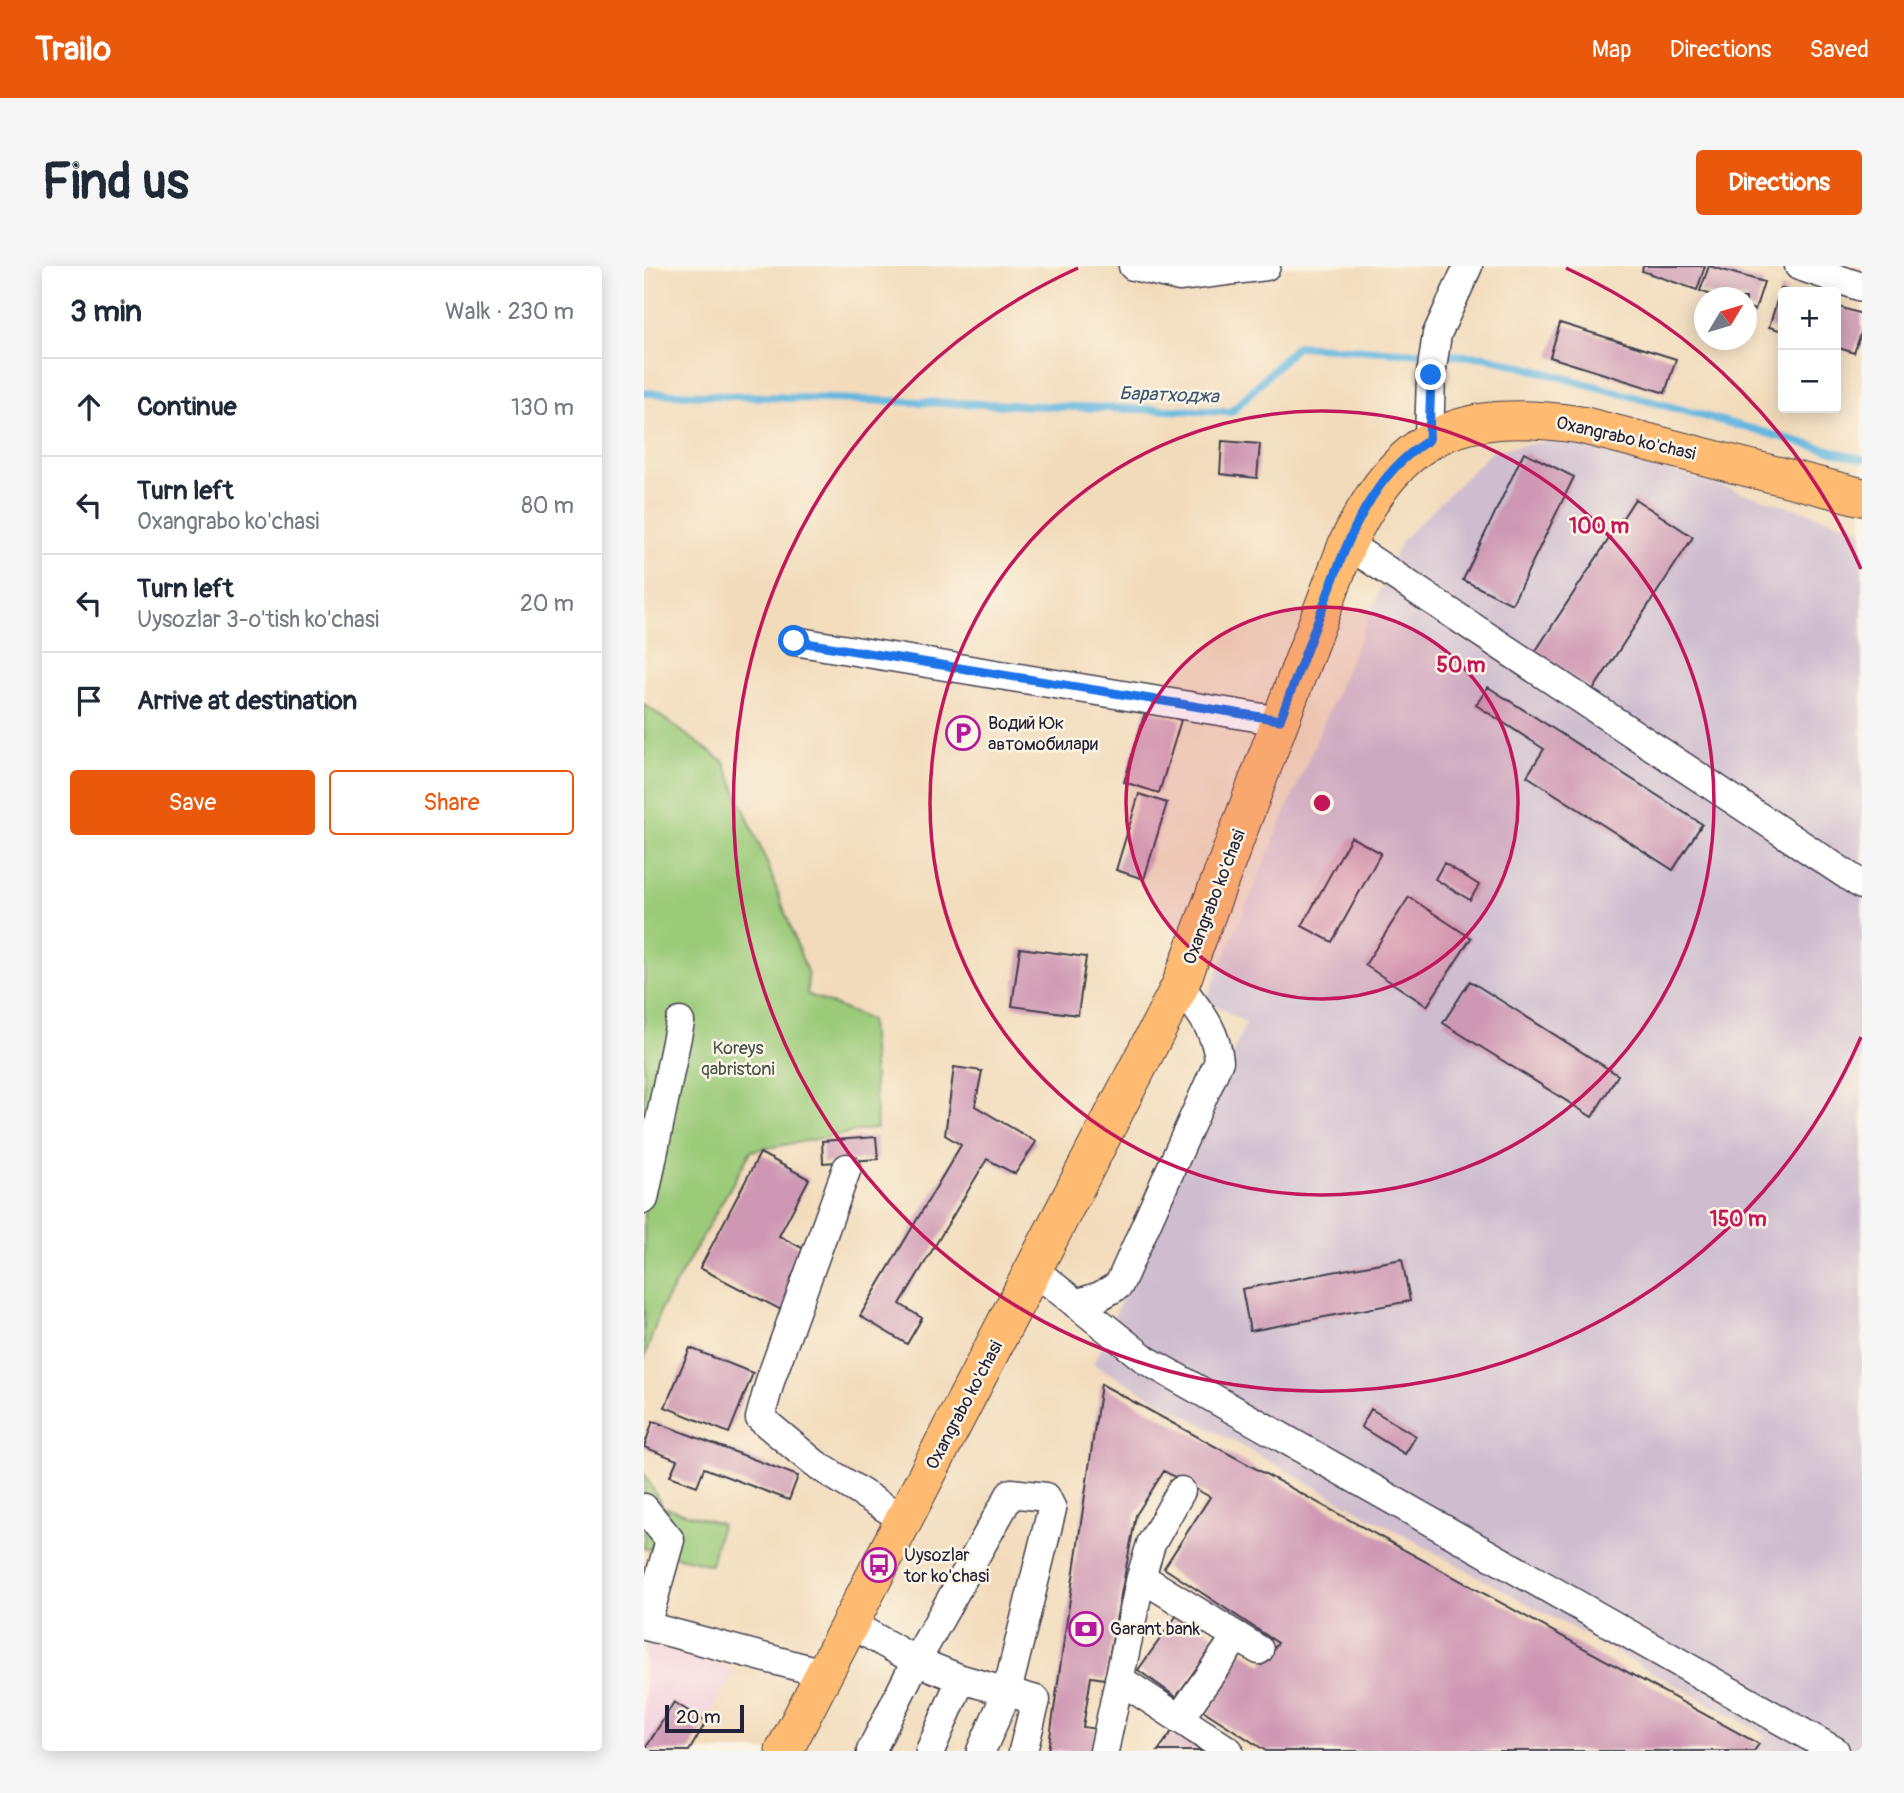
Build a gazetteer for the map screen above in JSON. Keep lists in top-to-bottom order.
{
  "streets": {
    "main road": ["Oxangrabo ko'chasi"]
  },
  "water": ["Баратходжа"],
  "parks": ["Koreys qabristoni"],
  "places": {
    "parking": ["Водий Юк автомобилари"],
    "bus stop": ["Uysozlar tor ko'chasi"],
    "bank": ["Garant bank"]
  },
  "scale_bar": "20 m",
  "north": "top right",
  "page": {
    "header": "Trailo",
    "nav": ["Map", "Directions", "Saved"],
    "buttons": [
      "Directions",
      ["Save", "Share"]
    ],
    "title": "Find us",
    "heading": ["3 min", "Walk · 230 m"],
    "map_buttons": ["+", "−"],
    "list": [
      ["Continue", "130 m"],
      ["Turn left", "Oxangrabo ko'chasi", "80 m"],
      ["Turn left", "Uysozlar 3-o'tish ko'chasi", "20 m"],
      "Arrive at destination"
    ],
    "scale": "20 m"
  },
  "rings": ["100 m", "50 m", "150 m"]
}
